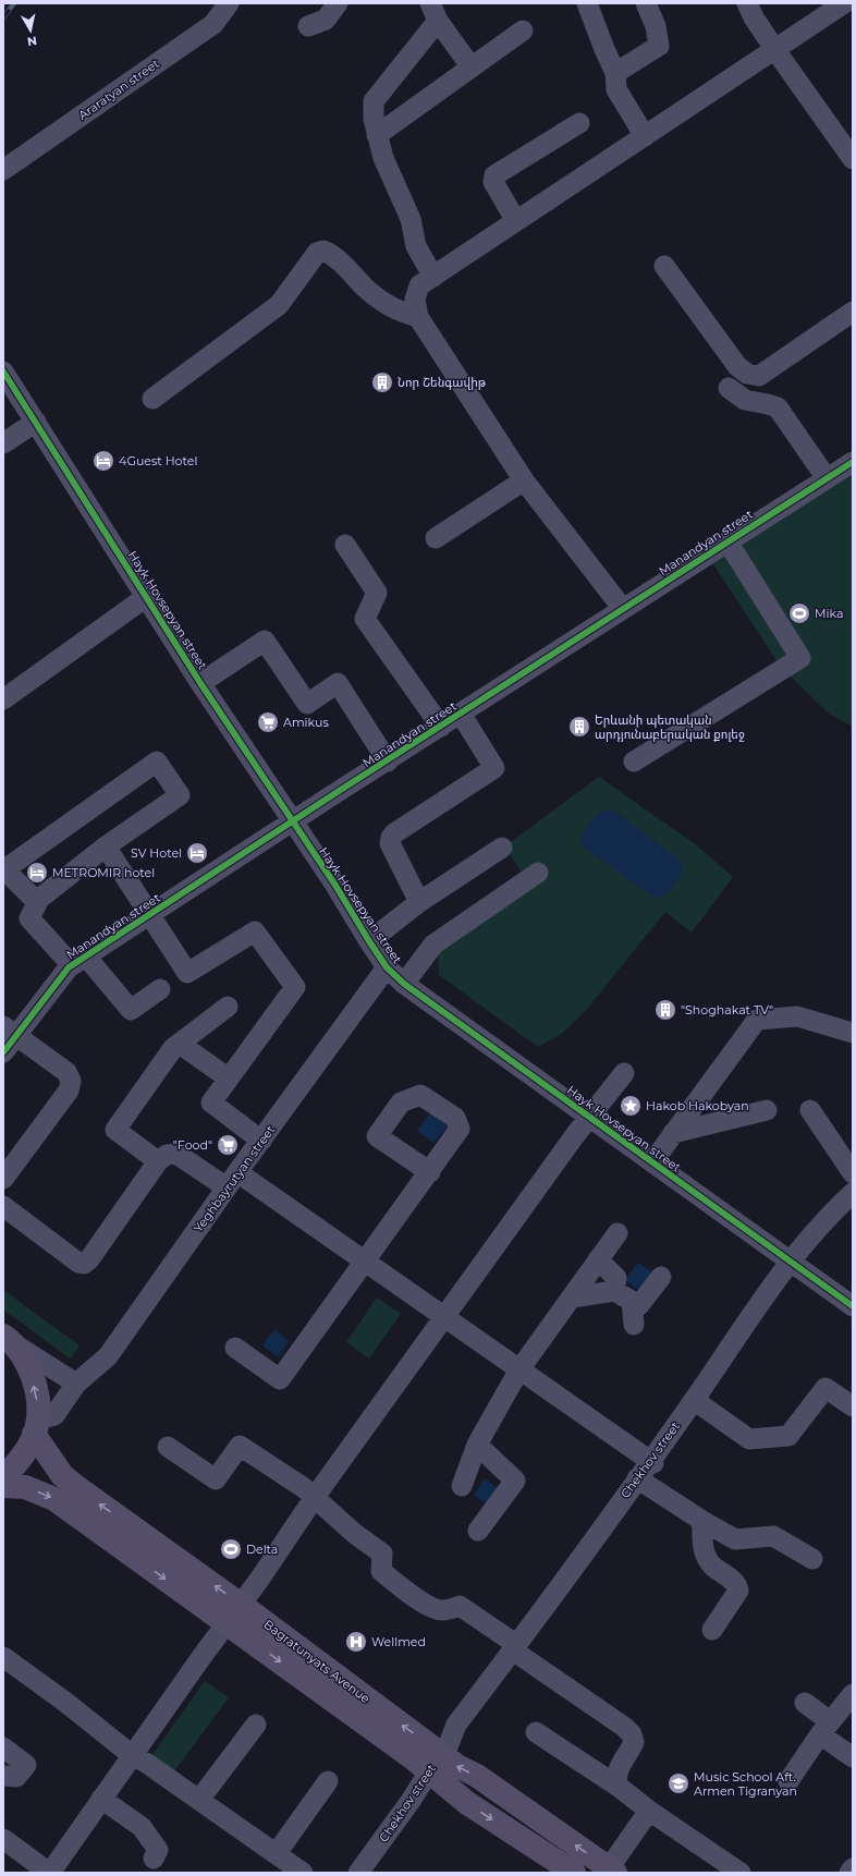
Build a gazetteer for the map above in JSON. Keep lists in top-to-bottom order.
{
  "streets": {
    "main road": ["Bagratunyats Avenue"],
    "street": [
      "Araratyan street",
      "Manandyan street",
      "Hayk Hovsepyan street",
      "Yeghbayrutyan street",
      "Chekhov street"
    ]
  },
  "crossings": [
    ["Manandyan street", "Hayk Hovsepyan street"],
    ["Hayk Hovsepyan street", "Yeghbayrutyan street"],
    ["Hayk Hovsepyan street", "Chekhov street"],
    ["Yeghbayrutyan street", "Bagratunyats Avenue"],
    ["Chekhov street", "Bagratunyats Avenue"]
  ],
  "places": {
    "building": ["Նոր Շենգավիթ", "Երևանի պետական արդյունաբերական քոլեջ", "\"Shoghakat TV\""],
    "hotel": ["4Guest Hotel", "SV Hotel", "METROMIR hotel"],
    "sports": ["Mika", "Delta"],
    "supermarket": ["Amikus", "\"Food\""],
    "place": ["Hakob Hakobyan"],
    "hospital": ["Wellmed"],
    "school or university": ["Music School Aft. Armen Tigranyan"]
  },
  "north": "bottom"
}
